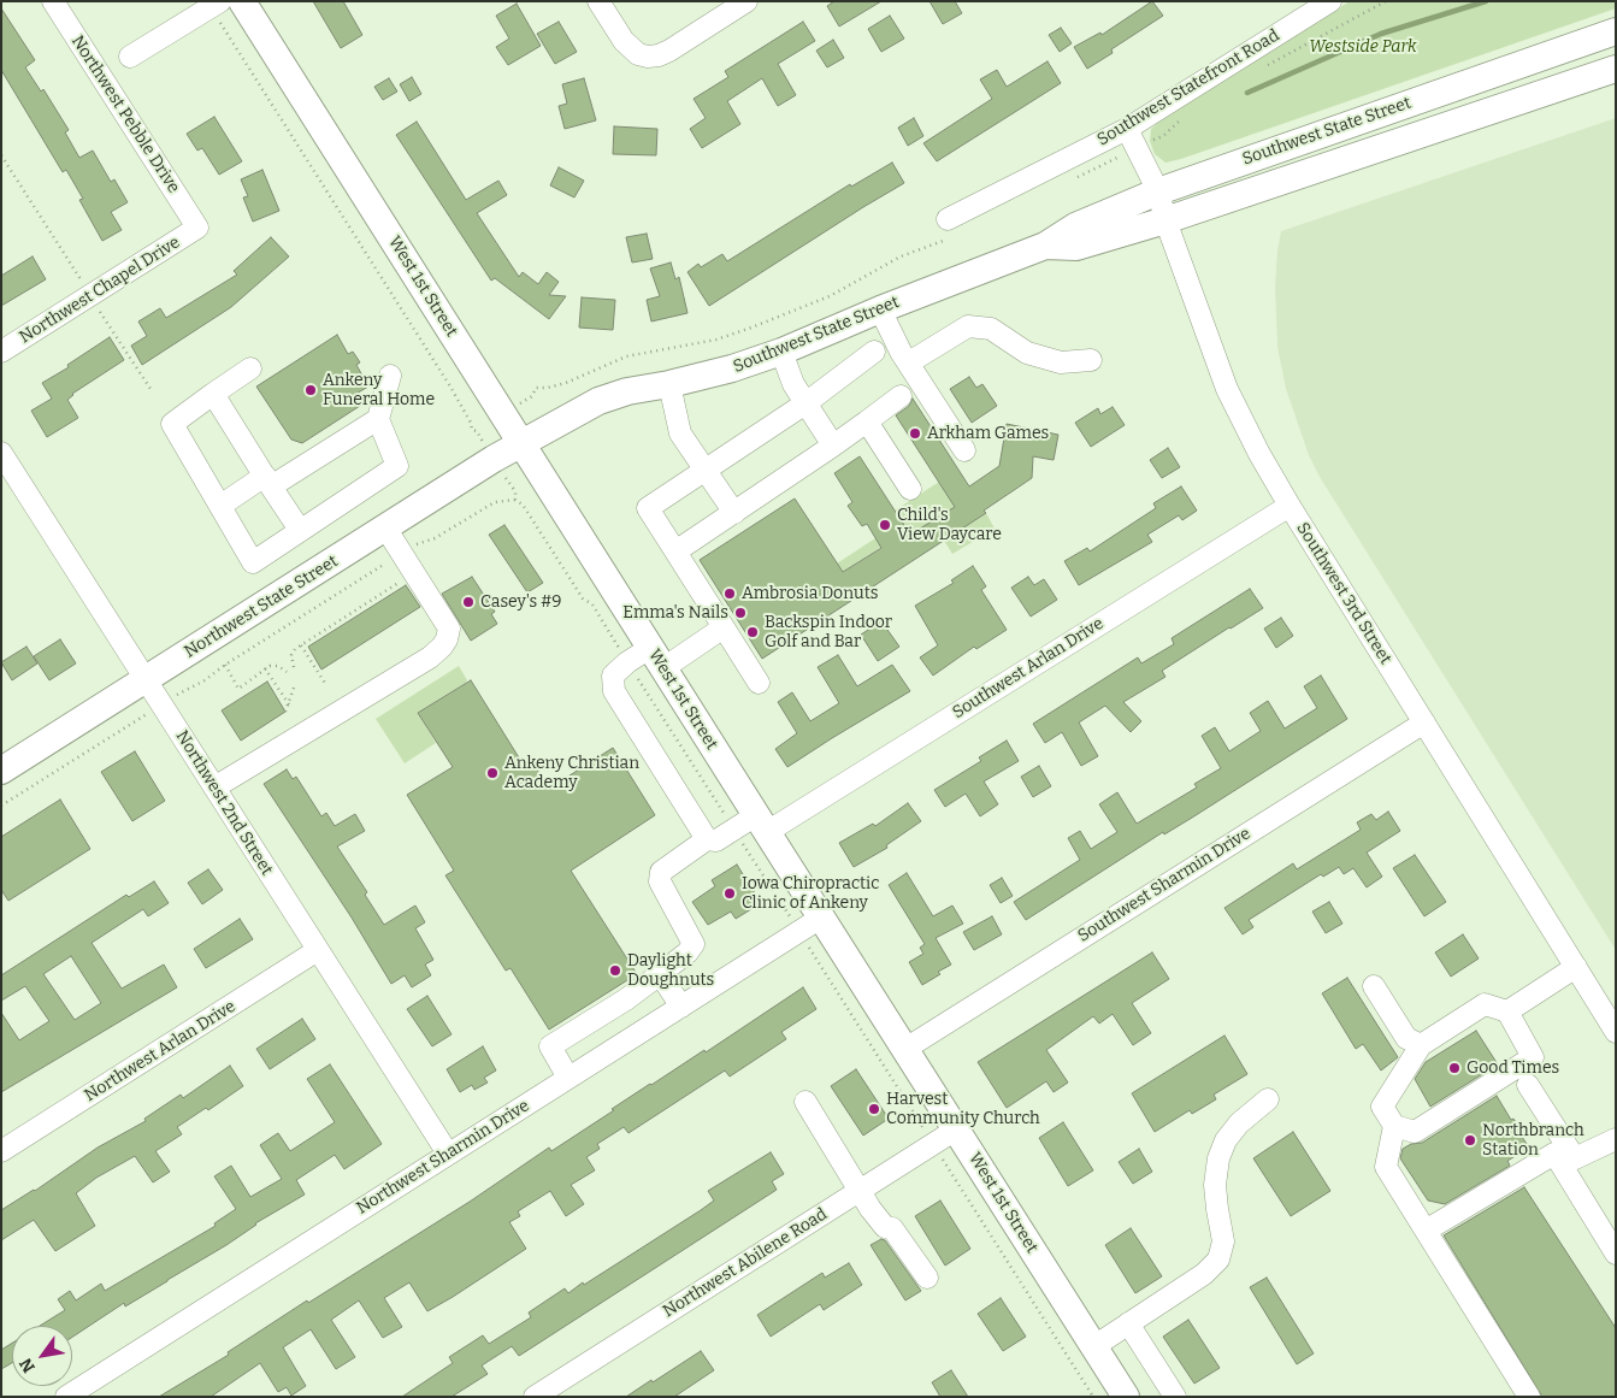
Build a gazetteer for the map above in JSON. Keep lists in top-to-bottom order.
{
  "streets": {
    "main road": ["Southwest State Street", "West 1st Street", "Northwest State Street"],
    "street": [
      "Southwest Statefront Road",
      "Northwest Pebble Drive",
      "Northwest Chapel Drive",
      "Southwest 3rd Street",
      "Southwest Arlan Drive",
      "Northwest 2nd Street",
      "Southwest Sharmin Drive",
      "Northwest Arlan Drive",
      "Northwest Sharmin Drive",
      "Northwest Abilene Road"
    ]
  },
  "crossings": [
    ["Southwest Statefront Road", "Southwest 3rd Street"],
    ["Northwest Pebble Drive", "Northwest Chapel Drive"],
    ["Southwest State Street", "West 1st Street"],
    ["Southwest State Street", "Southwest 3rd Street"],
    ["Southwest State Street", "Northwest State Street"],
    ["West 1st Street", "Northwest State Street"],
    ["West 1st Street", "Southwest Arlan Drive"],
    ["West 1st Street", "Southwest Sharmin Drive"],
    ["West 1st Street", "Northwest Sharmin Drive"],
    ["West 1st Street", "Northwest Abilene Road"],
    ["Southwest 3rd Street", "Southwest Arlan Drive"],
    ["Southwest 3rd Street", "Southwest Sharmin Drive"],
    ["Northwest State Street", "Northwest 2nd Street"],
    ["Northwest 2nd Street", "Northwest Arlan Drive"],
    ["Northwest 2nd Street", "Northwest Sharmin Drive"]
  ],
  "parks": ["Westside Park"],
  "places": [
    "Ankeny Funeral Home",
    "Arkham Games",
    "Child's View Daycare",
    "Ambrosia Donuts",
    "Casey's #9",
    "Emma's Nails",
    "Backspin Indoor Golf and Bar",
    "Ankeny Christian Academy",
    "Iowa Chiropractic Clinic of Ankeny",
    "Daylight Doughnuts",
    "Good Times",
    "Harvest Community Church",
    "Northbranch Station"
  ],
  "north": "bottom left"
}
